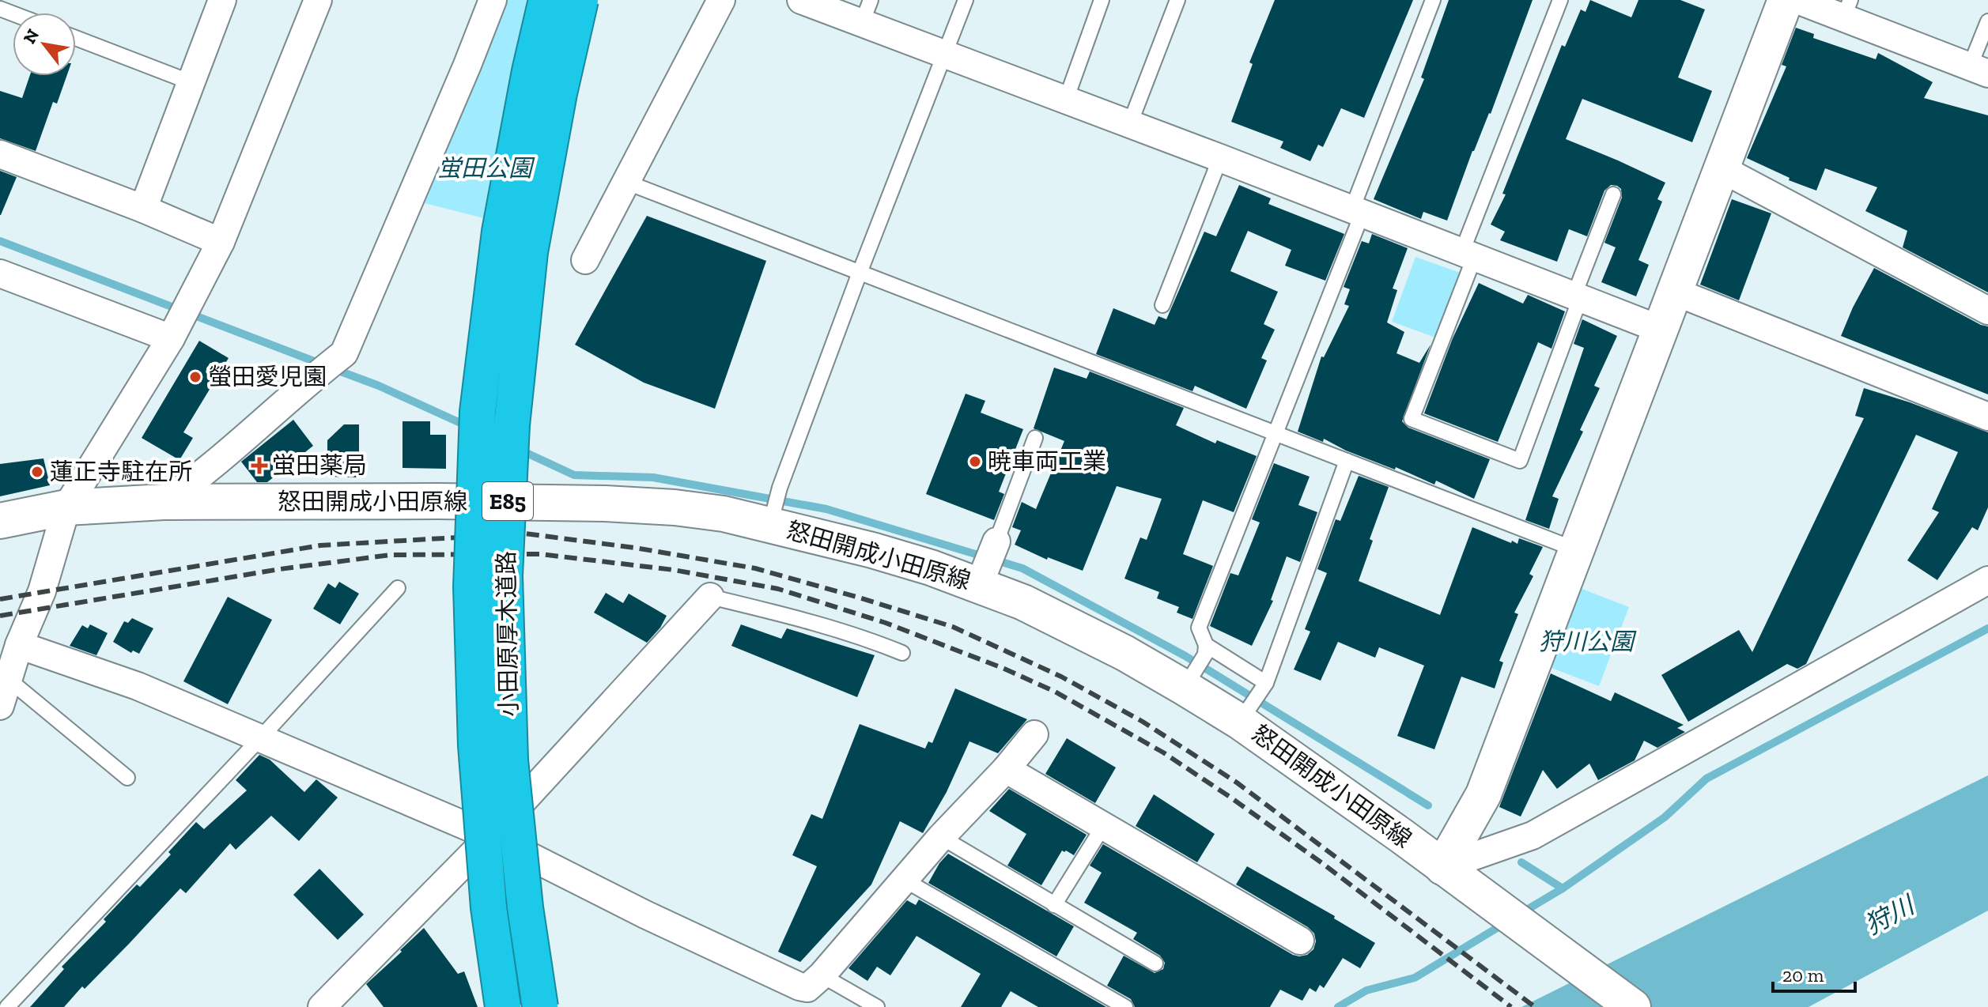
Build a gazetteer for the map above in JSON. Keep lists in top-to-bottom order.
{
  "streets": {
    "highway": ["E85", "小田原厚木道路"],
    "main road": ["怒田開成小田原線"]
  },
  "water": ["狩川"],
  "parks": ["蛍田公園", "狩川公園"],
  "places": {
    "other": ["螢田愛児園", "暁車両工業", "蓮正寺駐在所"],
    "health": ["蛍田薬局"]
  },
  "scale_bar": "20 m",
  "north": "top left"
}
